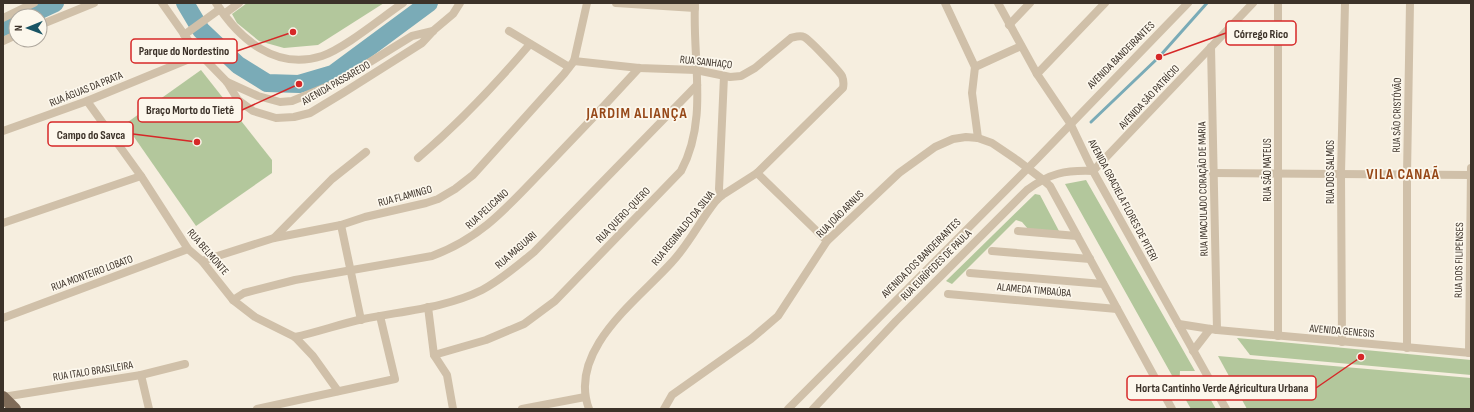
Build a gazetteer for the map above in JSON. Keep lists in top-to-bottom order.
{
  "streets": {
    "street": [
      "AVENIDA BANDEIRANTES",
      "RUA SANHAÇO",
      "AVENIDA PASSAREDO",
      "RUA ÁGUAS DA PRATA",
      "AVENIDA SÃO PATRÍCIO",
      "RUA SÃO CRISTÓVÃO",
      "RUA SÃO MATEUS",
      "RUA DOS SALMOS",
      "RUA IMACULADO CORAÇÃO DE MARIA",
      "RUA FLAMINGO",
      "AVENIDA GRACIELA FLORES DE PITERI",
      "RUA PELICANO",
      "RUA JOÃO ARNUS",
      "RUA QUERO-QUERO",
      "RUA REGINALDO DA SILVA",
      "RUA MAGUARI",
      "RUA BELMONTE",
      "AVENIDA DOS BANDEIRANTES",
      "RUA DOS FILIPENSES",
      "RUA EURÍPEDES DE PAULA",
      "RUA MONTEIRO LOBATO",
      "ALAMEDA TIMBAÚBA",
      "AVENIDA GENESIS",
      "RUA ITALO BRASILEIRA"
    ]
  },
  "crossings": [
    ["AVENIDA BANDEIRANTES", "AVENIDA GRACIELA FLORES DE PITERI"],
    ["AVENIDA BANDEIRANTES", "AVENIDA DOS BANDEIRANTES"],
    ["RUA SANHAÇO", "RUA FLAMINGO"],
    ["RUA SANHAÇO", "RUA PELICANO"],
    ["RUA SANHAÇO", "RUA QUERO-QUERO"],
    ["RUA SANHAÇO", "RUA REGINALDO DA SILVA"],
    ["AVENIDA PASSAREDO", "RUA ÁGUAS DA PRATA"],
    ["RUA ÁGUAS DA PRATA", "RUA BELMONTE"],
    ["AVENIDA SÃO PATRÍCIO", "RUA IMACULADO CORAÇÃO DE MARIA"],
    ["AVENIDA SÃO PATRÍCIO", "AVENIDA GRACIELA FLORES DE PITERI"],
    ["AVENIDA SÃO PATRÍCIO", "RUA EURÍPEDES DE PAULA"],
    ["RUA SÃO CRISTÓVÃO", "AVENIDA GENESIS"],
    ["RUA SÃO MATEUS", "AVENIDA GENESIS"],
    ["RUA DOS SALMOS", "AVENIDA GENESIS"],
    ["RUA IMACULADO CORAÇÃO DE MARIA", "AVENIDA GENESIS"],
    ["RUA FLAMINGO", "RUA BELMONTE"],
    ["AVENIDA GRACIELA FLORES DE PITERI", "AVENIDA DOS BANDEIRANTES"],
    ["AVENIDA GRACIELA FLORES DE PITERI", "RUA EURÍPEDES DE PAULA"],
    ["AVENIDA GRACIELA FLORES DE PITERI", "AVENIDA GENESIS"],
    ["RUA PELICANO", "RUA BELMONTE"],
    ["RUA JOÃO ARNUS", "AVENIDA DOS BANDEIRANTES"],
    ["RUA QUERO-QUERO", "RUA MAGUARI"],
    ["RUA MAGUARI", "RUA BELMONTE"],
    ["RUA BELMONTE", "RUA MONTEIRO LOBATO"],
    ["RUA DOS FILIPENSES", "AVENIDA GENESIS"]
  ],
  "districts": ["JARDIM ALIANÇA", "VILA CANAÃ"],
  "places": [
    "Parque do Nordestino",
    "Córrego Rico",
    "Braço Morto do Tietê",
    "Campo do Savca",
    "Horta Cantinho Verde Agricultura Urbana"
  ],
  "north": "left"
}
